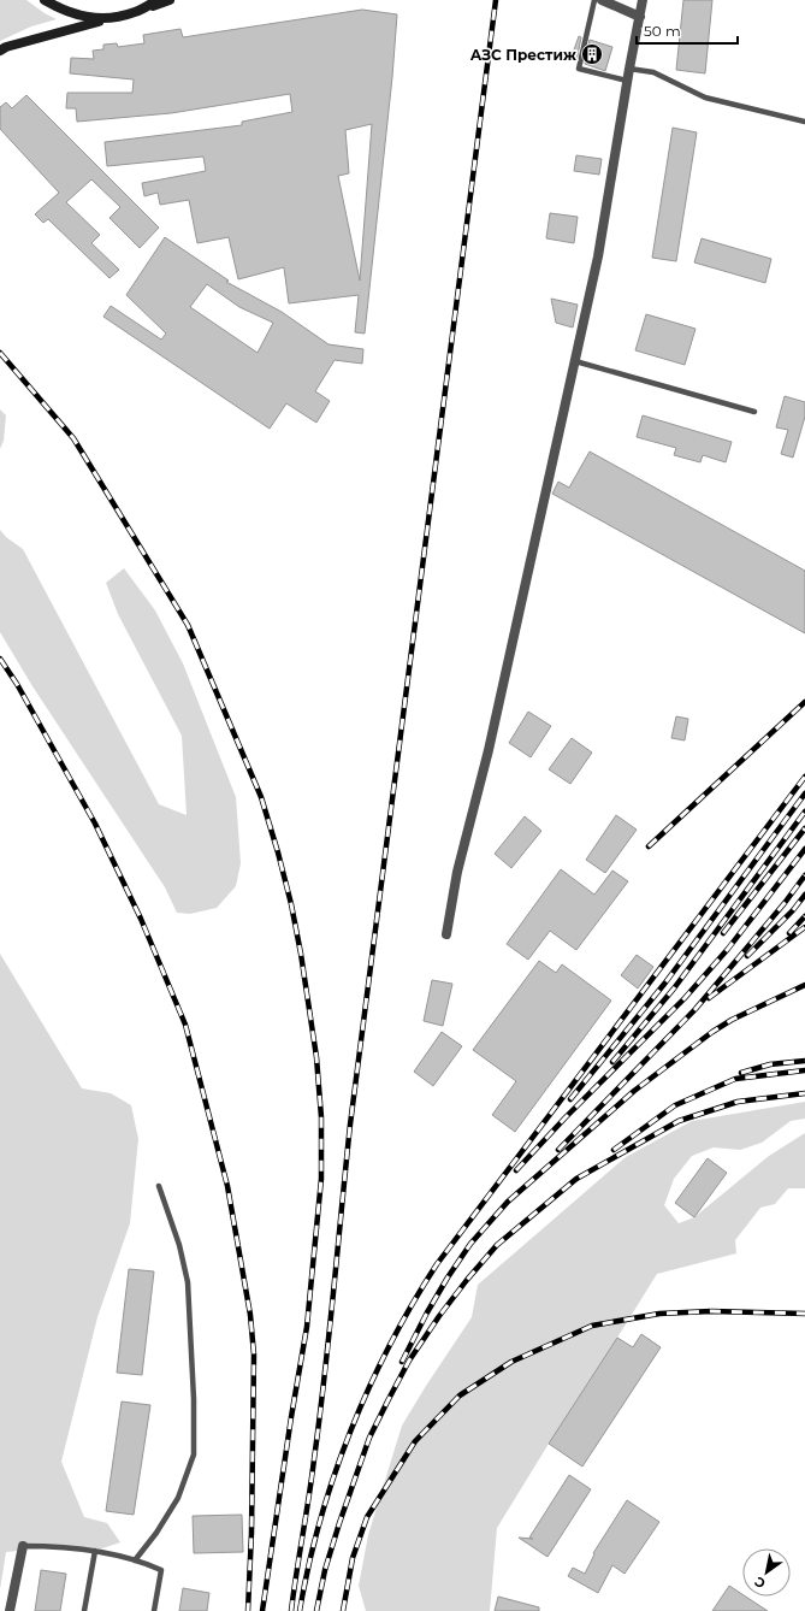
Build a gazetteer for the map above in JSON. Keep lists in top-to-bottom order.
{
  "places": {
    "building": ["АЗС Престиж"]
  },
  "scale_bar": "50 m",
  "north": "bottom left"
}
